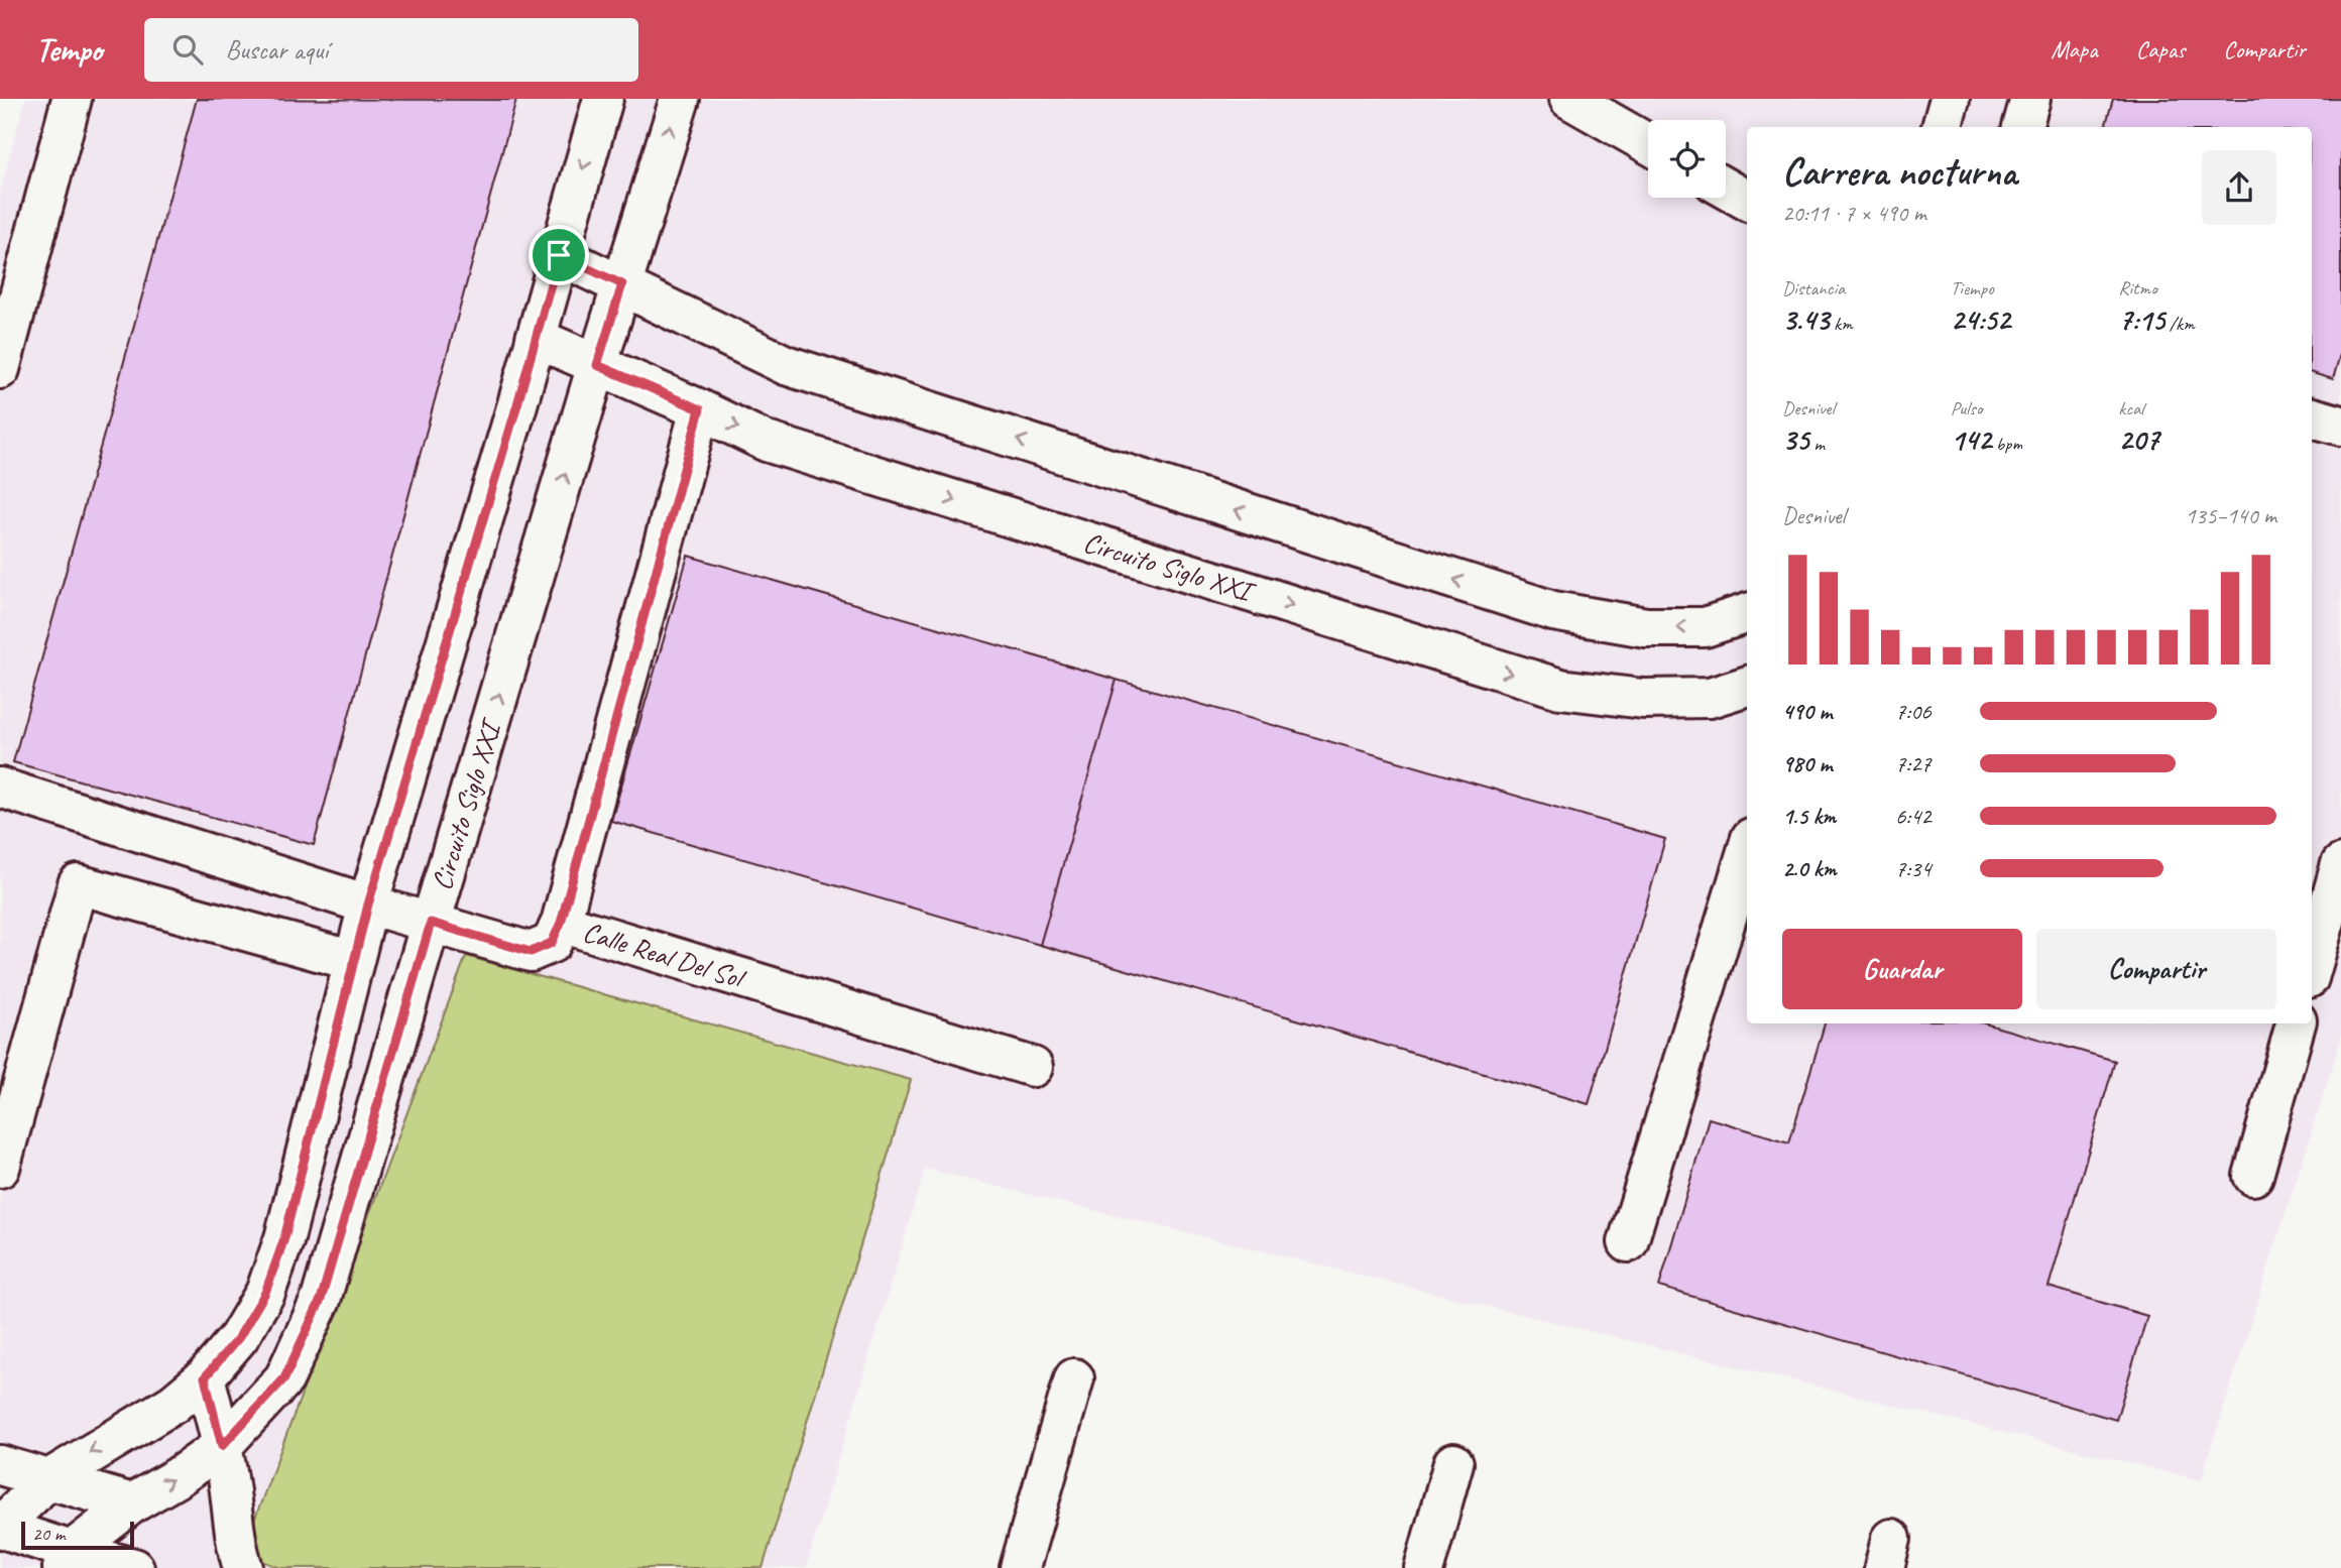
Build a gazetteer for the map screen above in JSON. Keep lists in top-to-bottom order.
{
  "streets": {
    "street": ["Circuito Siglo XXI", "Calle Real Del Sol"]
  },
  "crossings": [
    ["Circuito Siglo XXI", "Calle Real Del Sol"]
  ],
  "scale_bar": "20 m",
  "page": {
    "header": "Tempo",
    "search": "Buscar aquí",
    "nav": ["Mapa", "Capas", "Compartir"],
    "heading": ["Carrera nocturna", "20:11 · 7 × 490 m"],
    "stats": [
      ["Distancia", "3.43 km"],
      ["Tiempo", "24:52"],
      ["Ritmo", "7:15 /km"],
      ["Desnivel", "35 m"],
      ["Pulso", "142 bpm"],
      ["kcal", "207"]
    ],
    "chart": ["Desnivel", "135–140 m"],
    "list": [
      {
        "name": "490 m",
        "note": "7:06"
      },
      {
        "name": "980 m",
        "note": "7:27"
      },
      {
        "name": "1.5 km",
        "note": "6:42"
      },
      {
        "name": "2.0 km",
        "note": "7:34"
      }
    ],
    "buttons": ["Guardar", "Compartir"],
    "scale": "20 m"
  }
}
